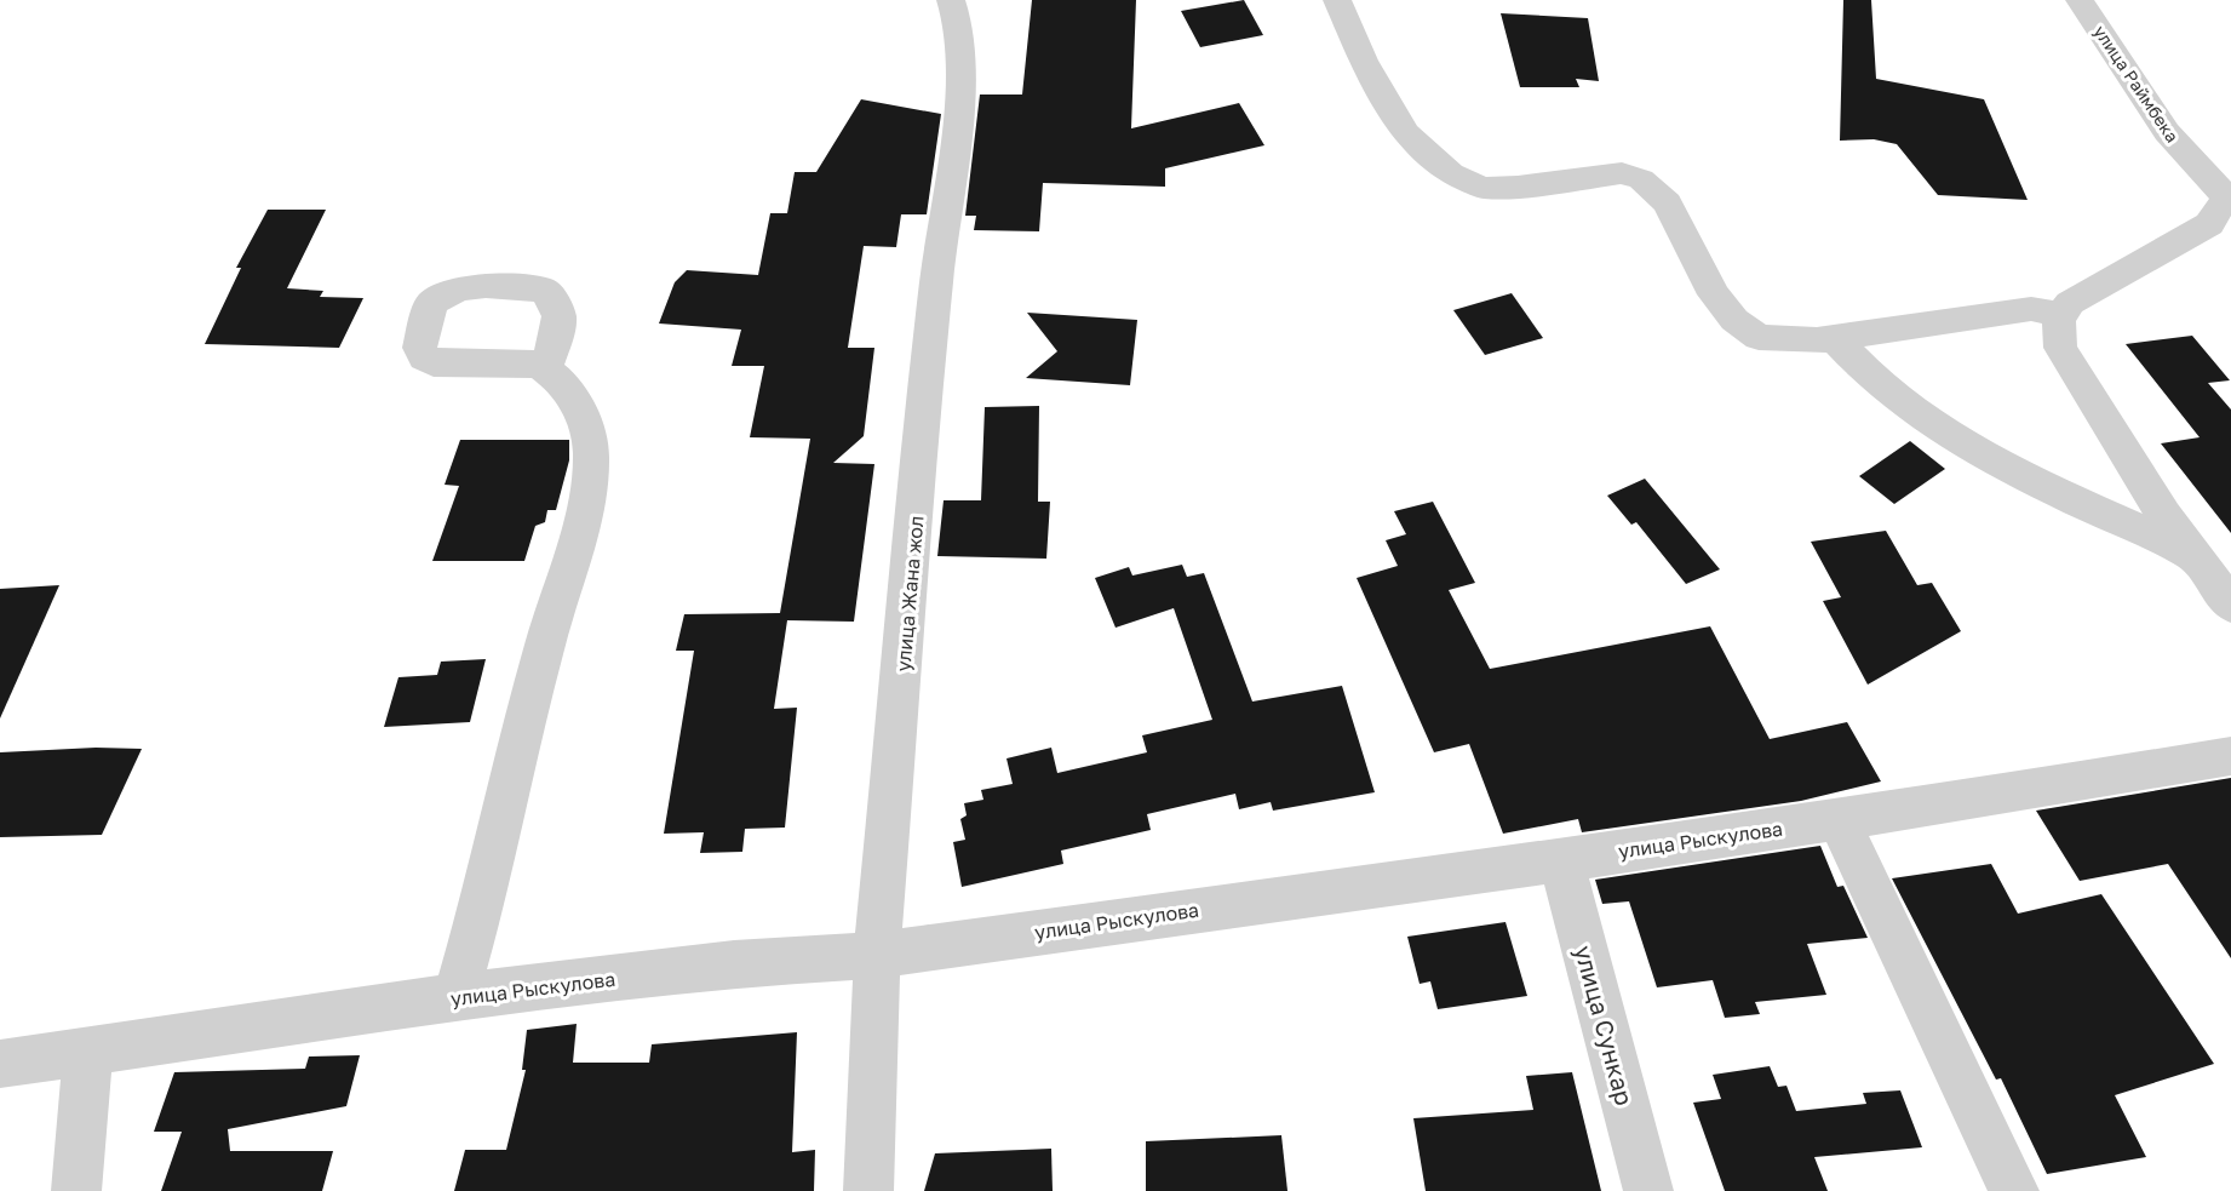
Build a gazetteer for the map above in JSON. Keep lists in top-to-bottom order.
{
  "streets": {
    "street": [
      "улица Раймбека",
      "улица Жана жол",
      "улица Рыскулова",
      "улица Сункар"
    ]
  },
  "crossings": [
    ["улица Жана жол", "улица Рыскулова"],
    ["улица Рыскулова", "улица Сункар"]
  ]
}
